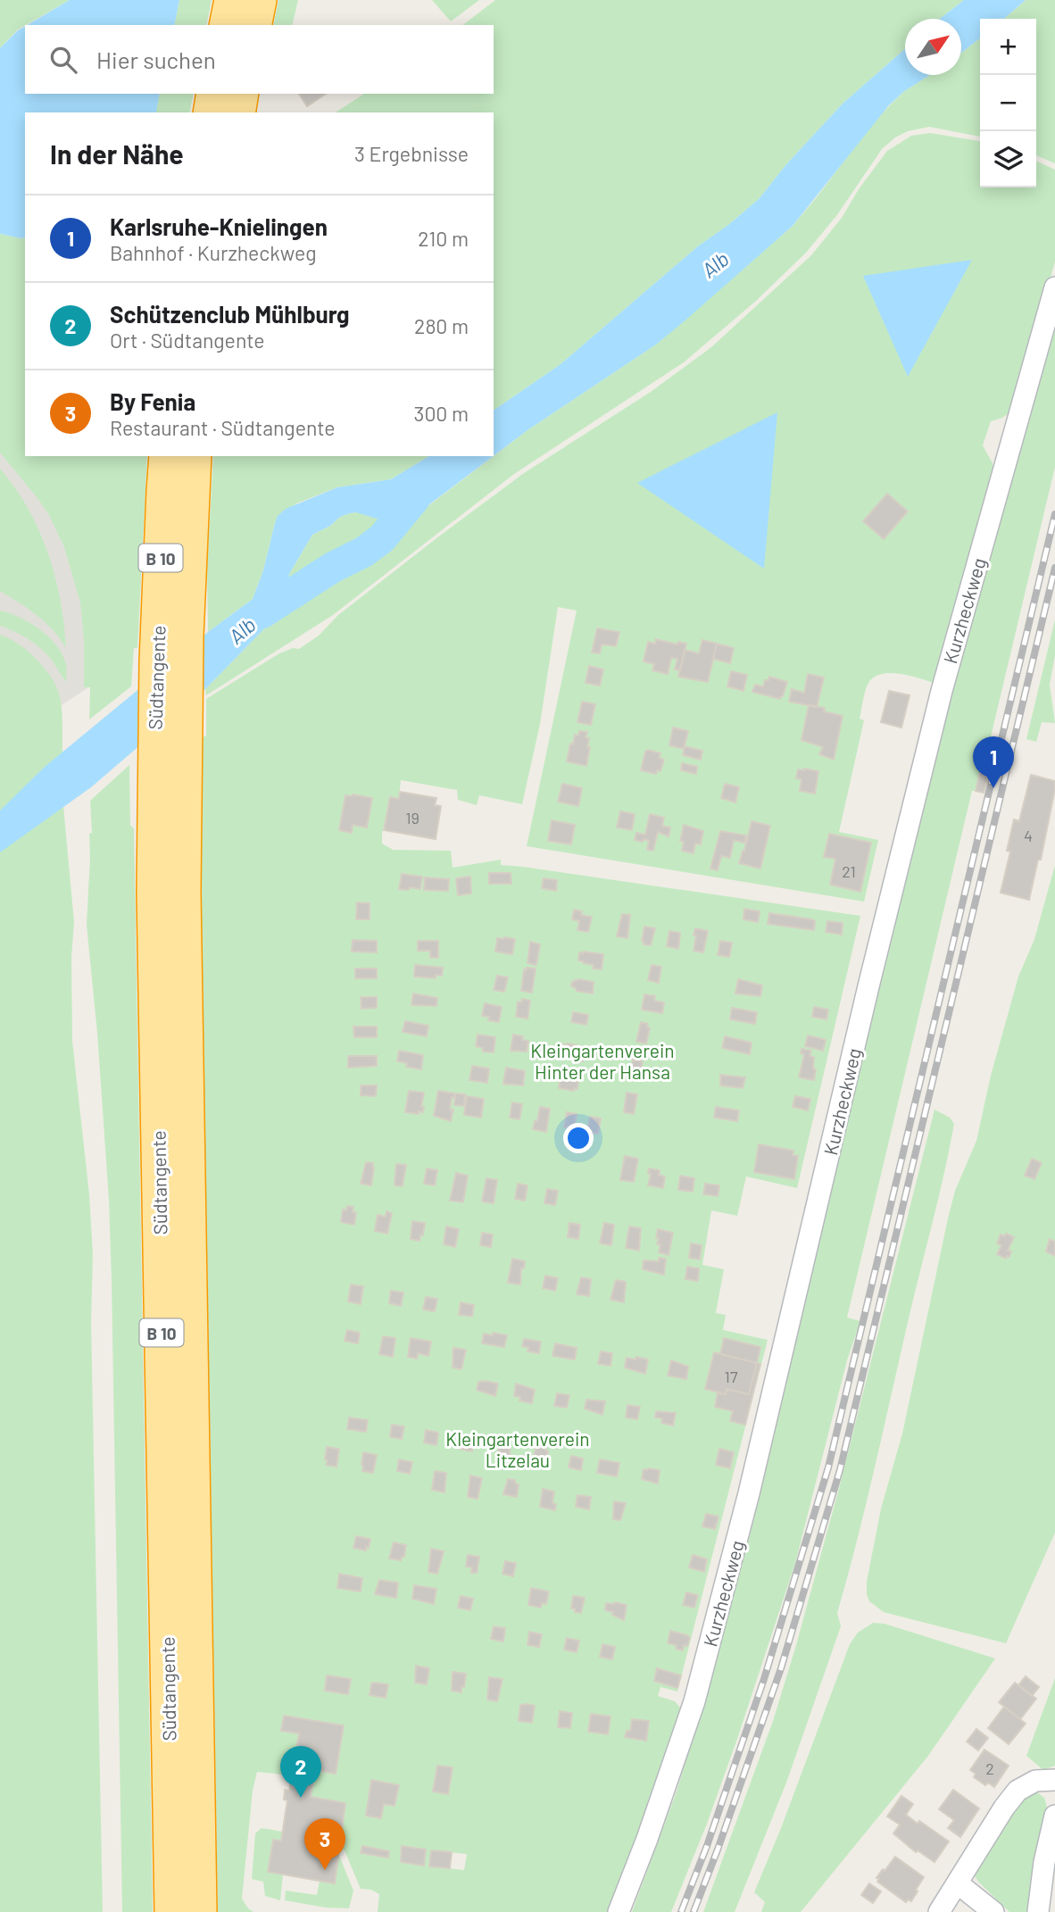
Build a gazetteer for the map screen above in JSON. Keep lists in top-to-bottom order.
{
  "streets": {
    "highway": ["B 10", "Südtangente"],
    "street": ["Kurzheckweg"]
  },
  "water": ["Alb"],
  "parks": ["Kleingartenverein Hinter der Hansa", "Kleingartenverein Litzelau"],
  "house_numbers": [
    "19",
    "4",
    "21",
    "17",
    "2"
  ],
  "north": "top right",
  "page": {
    "map_buttons": ["+", "−"],
    "search": "Hier suchen",
    "heading": ["In der Nähe", "3 Ergebnisse"],
    "list": [
      {
        "mark": "1",
        "name": "Karlsruhe-Knielingen",
        "note": "Bahnhof · Kurzheckweg",
        "value": "210 m"
      },
      {
        "mark": "2",
        "name": "Schützenclub Mühlburg",
        "note": "Ort · Südtangente",
        "value": "280 m"
      },
      {
        "mark": "3",
        "name": "By Fenia",
        "note": "Restaurant · Südtangente",
        "value": "300 m"
      }
    ],
    "pins": ["1", "2", "3"]
  }
}
